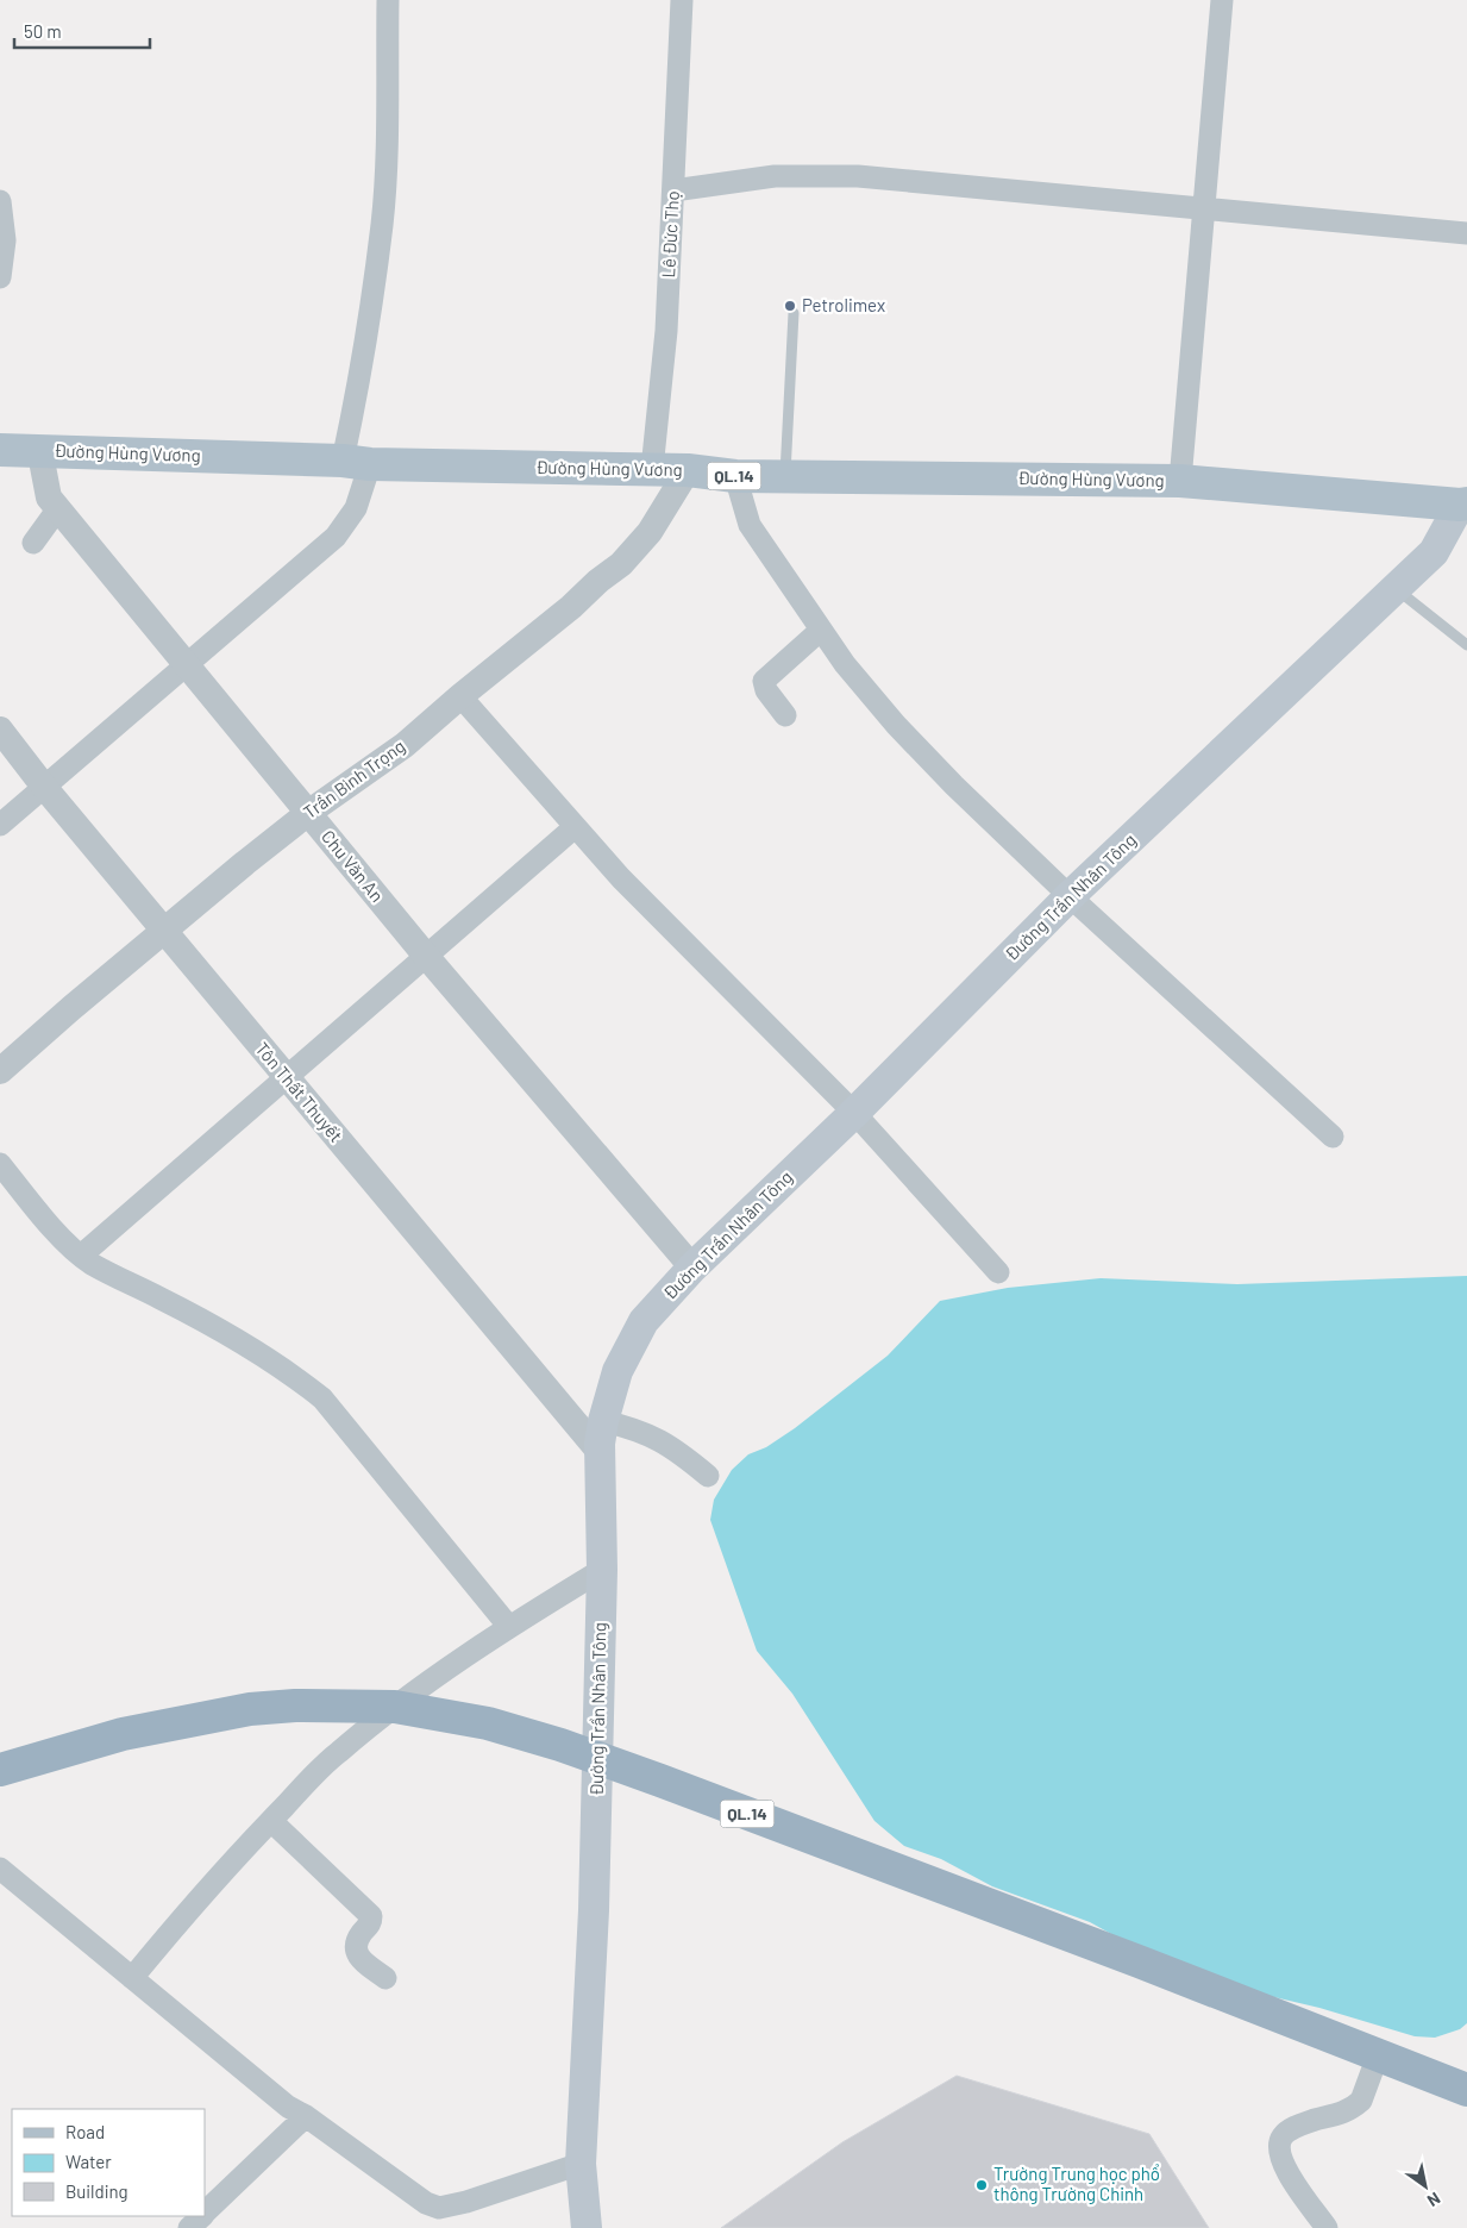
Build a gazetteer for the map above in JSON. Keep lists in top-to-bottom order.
{
  "streets": {
    "highway": ["QL.14"],
    "main road": ["Đường Hùng Vương", "Đường Trần Nhân Tông"],
    "street": [
      "Lê Đức Thọ",
      "Trần Bình Trọng",
      "Chu Văn An",
      "Tôn Thất Thuyết"
    ]
  },
  "crossings": [
    ["Lê Đức Thọ", "Đường Hùng Vương"],
    ["Đường Hùng Vương", "Trần Bình Trọng"],
    ["Đường Hùng Vương", "Chu Văn An"],
    ["Đường Hùng Vương", "Đường Trần Nhân Tông"],
    ["QL.14", "Đường Trần Nhân Tông"],
    ["Trần Bình Trọng", "Chu Văn An"],
    ["Trần Bình Trọng", "Tôn Thất Thuyết"],
    ["Chu Văn An", "Đường Trần Nhân Tông"],
    ["Đường Trần Nhân Tông", "Tôn Thất Thuyết"]
  ],
  "places": ["Petrolimex", "Trường Trung học phổ thông Trường Chinh"],
  "legend": ["Road", "Water", "Building"],
  "scale_bar": "50 m",
  "north": "bottom right"
}
